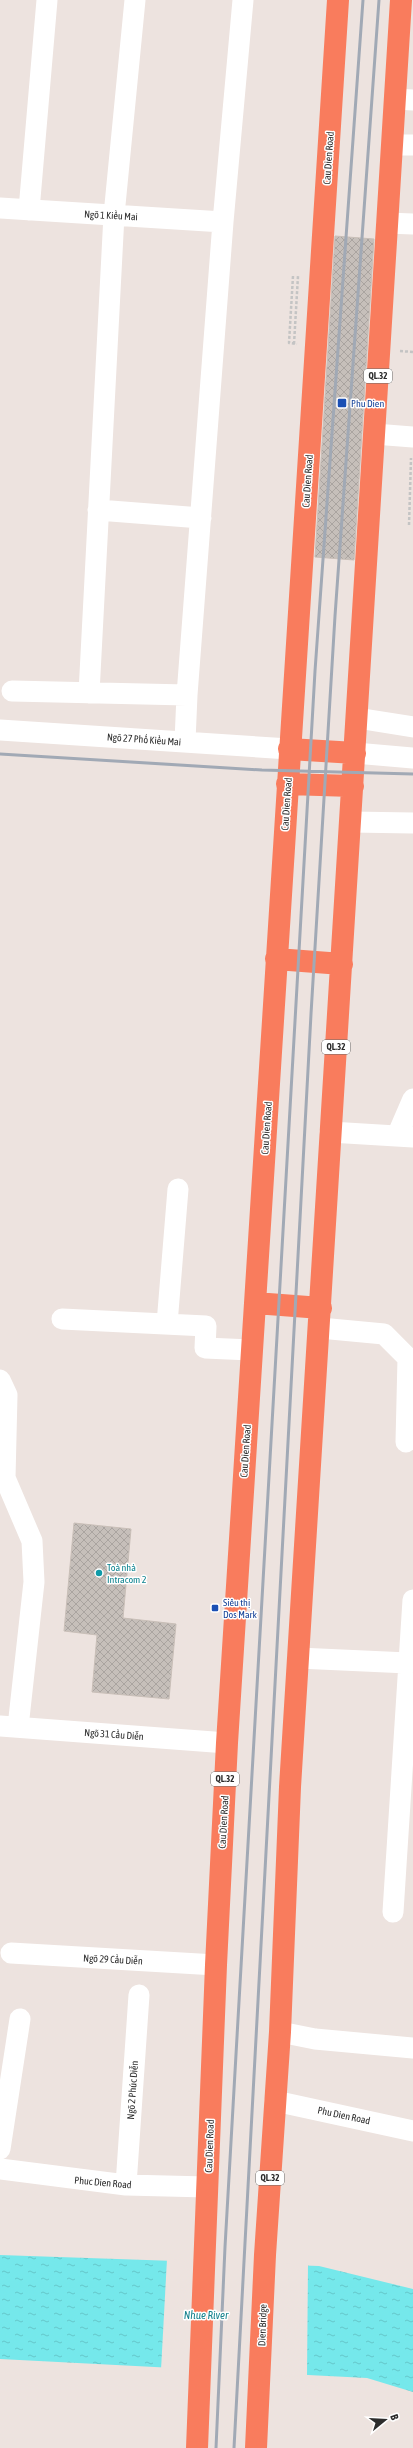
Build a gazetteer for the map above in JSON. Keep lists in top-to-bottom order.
{
  "streets": {
    "highway": ["Cau Dien Road", "QL.32", "Dien Bridge"],
    "street": [
      "Ngõ 1 Kiều Mai",
      "Ngõ 27 Phố Kiều Mai",
      "Ngõ 31 Cầu Diễn",
      "Ngõ 29 Cầu Diễn",
      "Ngõ 2 Phúc Diễn",
      "Phu Dien Road",
      "Phuc Dien Road"
    ]
  },
  "crossings": [
    ["Cau Dien Road", "Ngõ 27 Phố Kiều Mai"],
    ["Cau Dien Road", "Ngõ 31 Cầu Diễn"],
    ["Cau Dien Road", "Ngõ 29 Cầu Diễn"],
    ["Cau Dien Road", "Phuc Dien Road"],
    ["QL.32", "Phu Dien Road"],
    ["QL.32", "Dien Bridge"],
    ["Ngõ 2 Phúc Diễn", "Phuc Dien Road"],
    ["Phu Dien Road", "Dien Bridge"]
  ],
  "water": ["Nhue River"],
  "places": {
    "transit": ["Phu Dien", "Siêu thị Dos Mark"],
    "other": ["Toà nhà Intracom 2"]
  },
  "north": "right"
}
